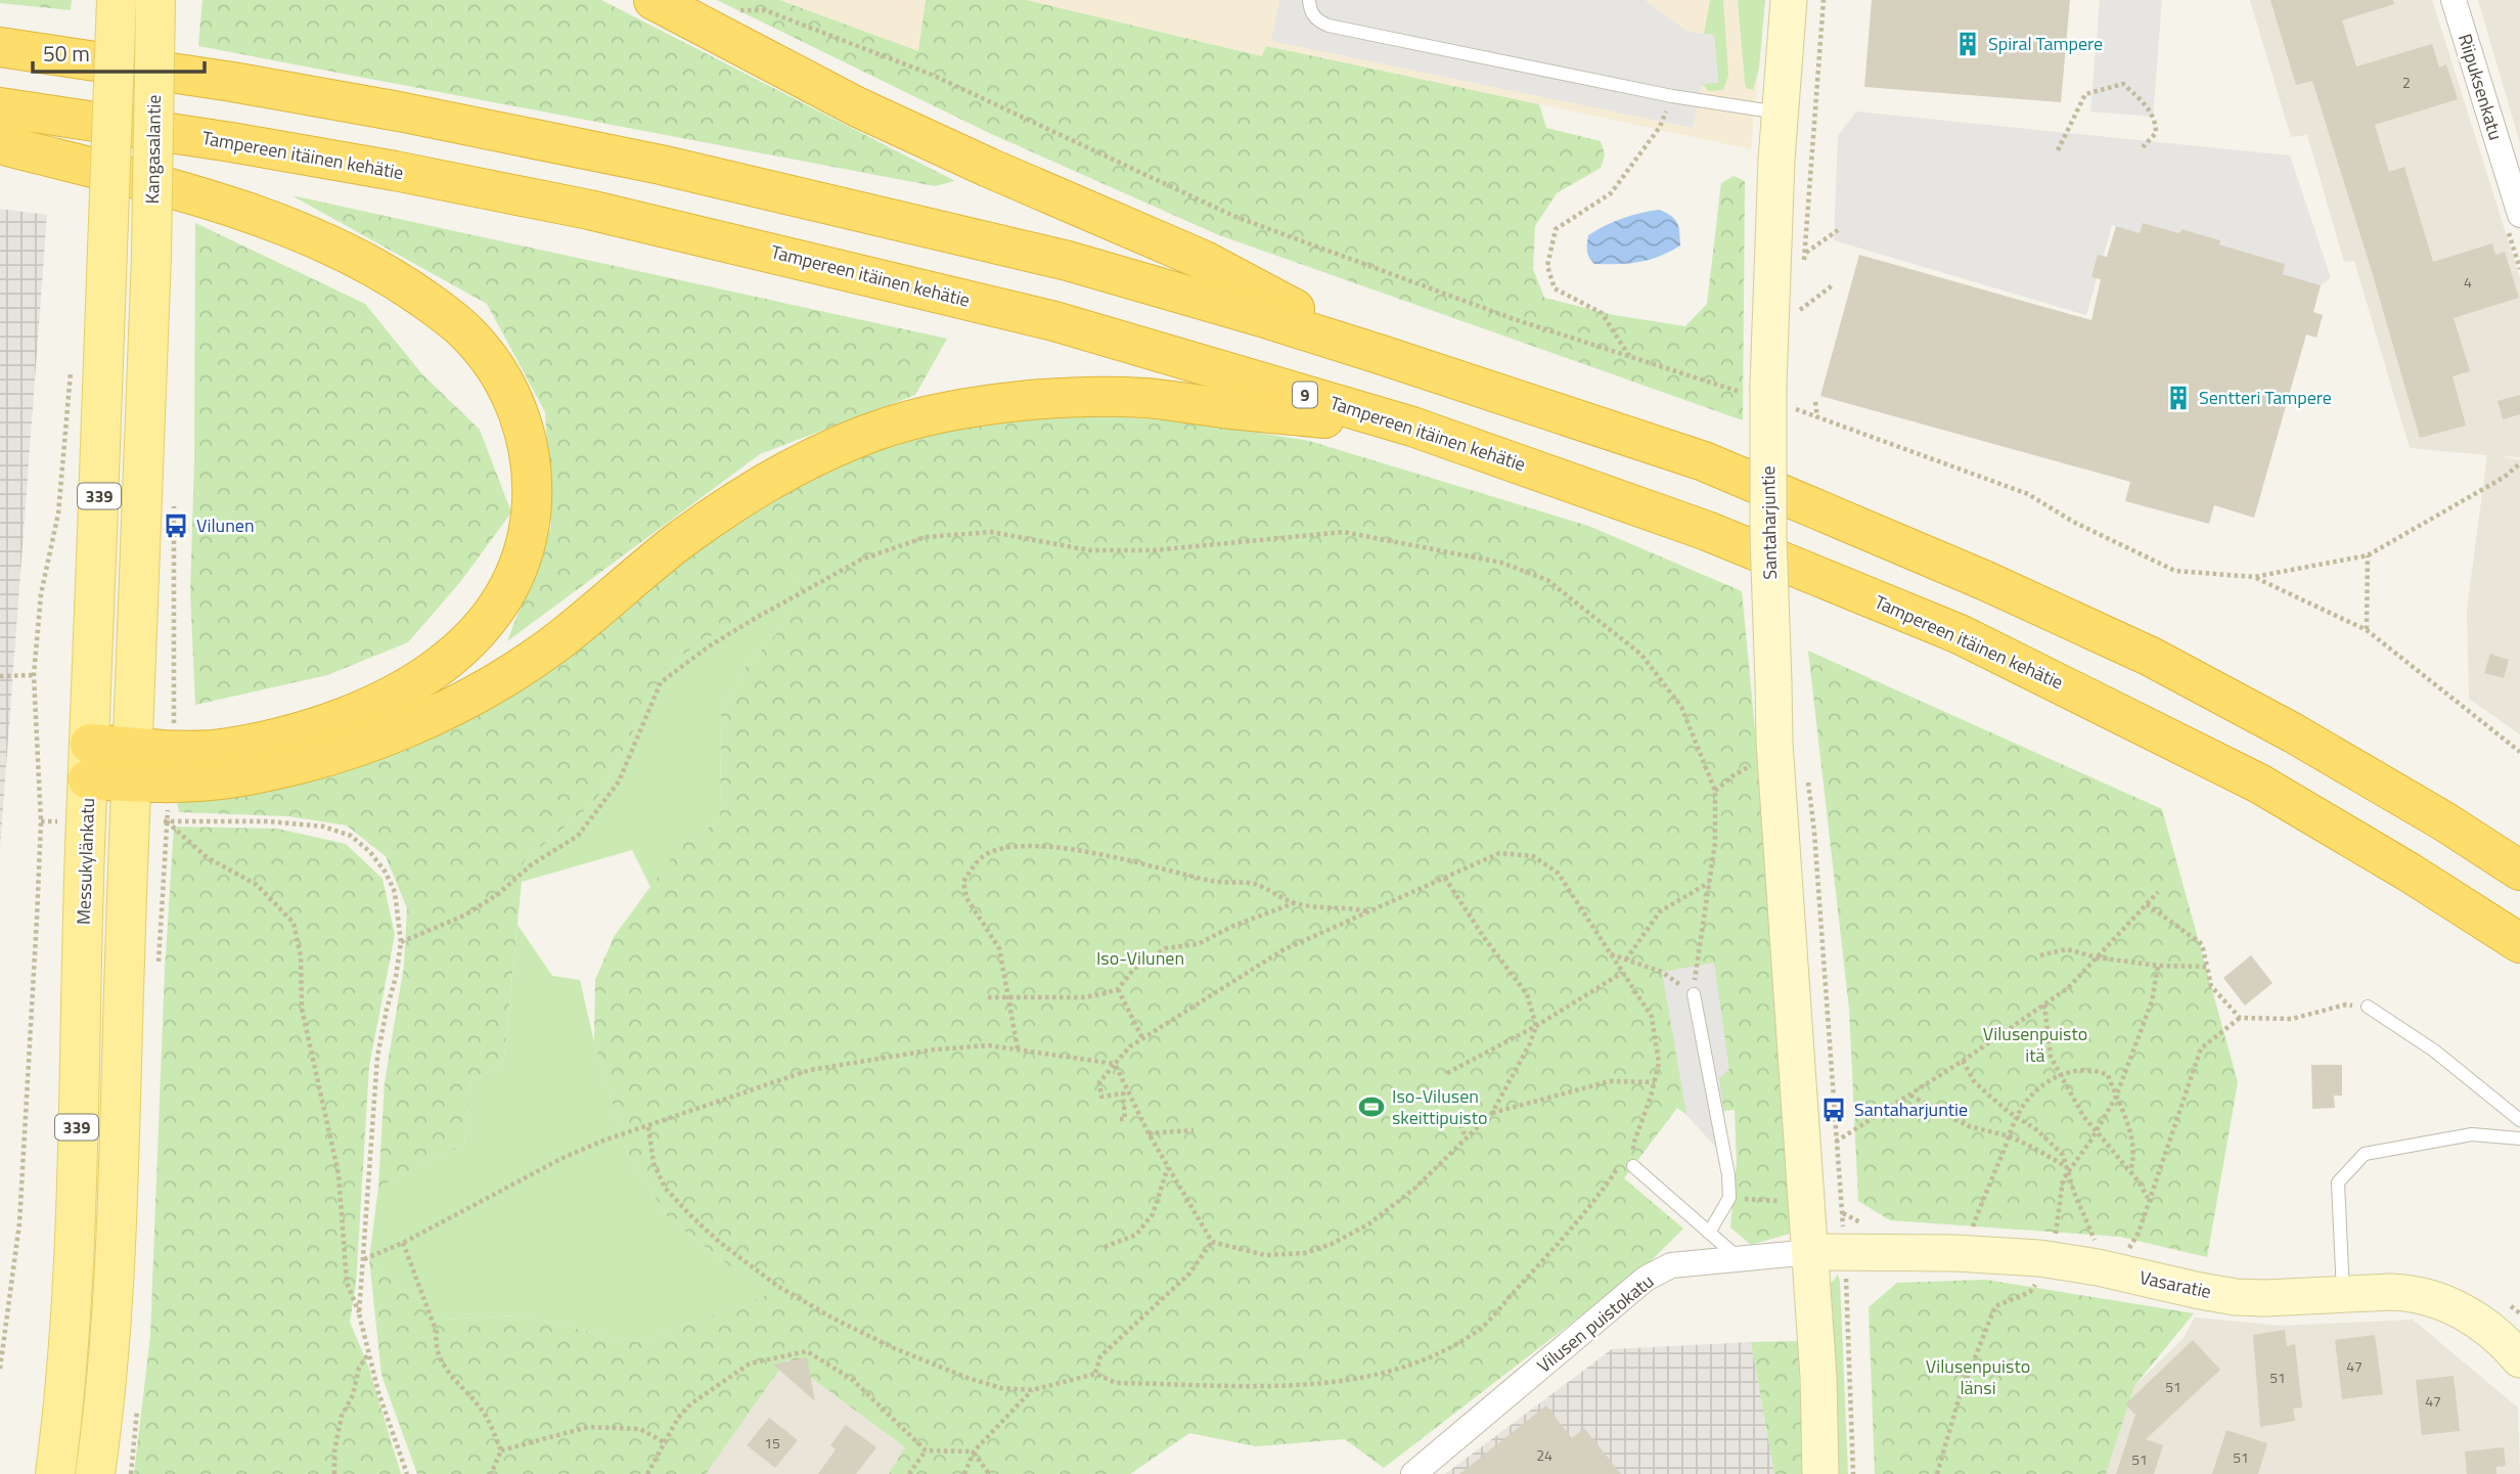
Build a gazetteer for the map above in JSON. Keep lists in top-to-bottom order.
{
  "streets": {
    "highway": ["Tampereen itäinen kehätie", "9"],
    "main road": [
      "Kangasalantie",
      "339",
      "Santaharjuntie",
      "Messukylänkatu",
      "Vasaratie"
    ],
    "street": ["Riipuksenkatu", "Vilusen puistokatu"]
  },
  "crossings": [
    ["Kangasalantie", "339"],
    ["Santaharjuntie", "Vasaratie"],
    ["Santaharjuntie", "Vilusen puistokatu"],
    ["Vasaratie", "Vilusen puistokatu"]
  ],
  "parks": ["Iso-Vilunen", "Vilusenpuisto itä", "Vilusenpuisto länsi"],
  "places": {
    "building": ["Spiral Tampere", "Sentteri Tampere"],
    "bus stop": ["Vilunen", "Santaharjuntie"],
    "sports": ["Iso-Vilusen skeittipuisto"]
  },
  "house_numbers": [
    "2",
    "4",
    "47",
    "51",
    "51",
    "47",
    "15",
    "24",
    "51",
    "51"
  ],
  "scale_bar": "50 m"
}
